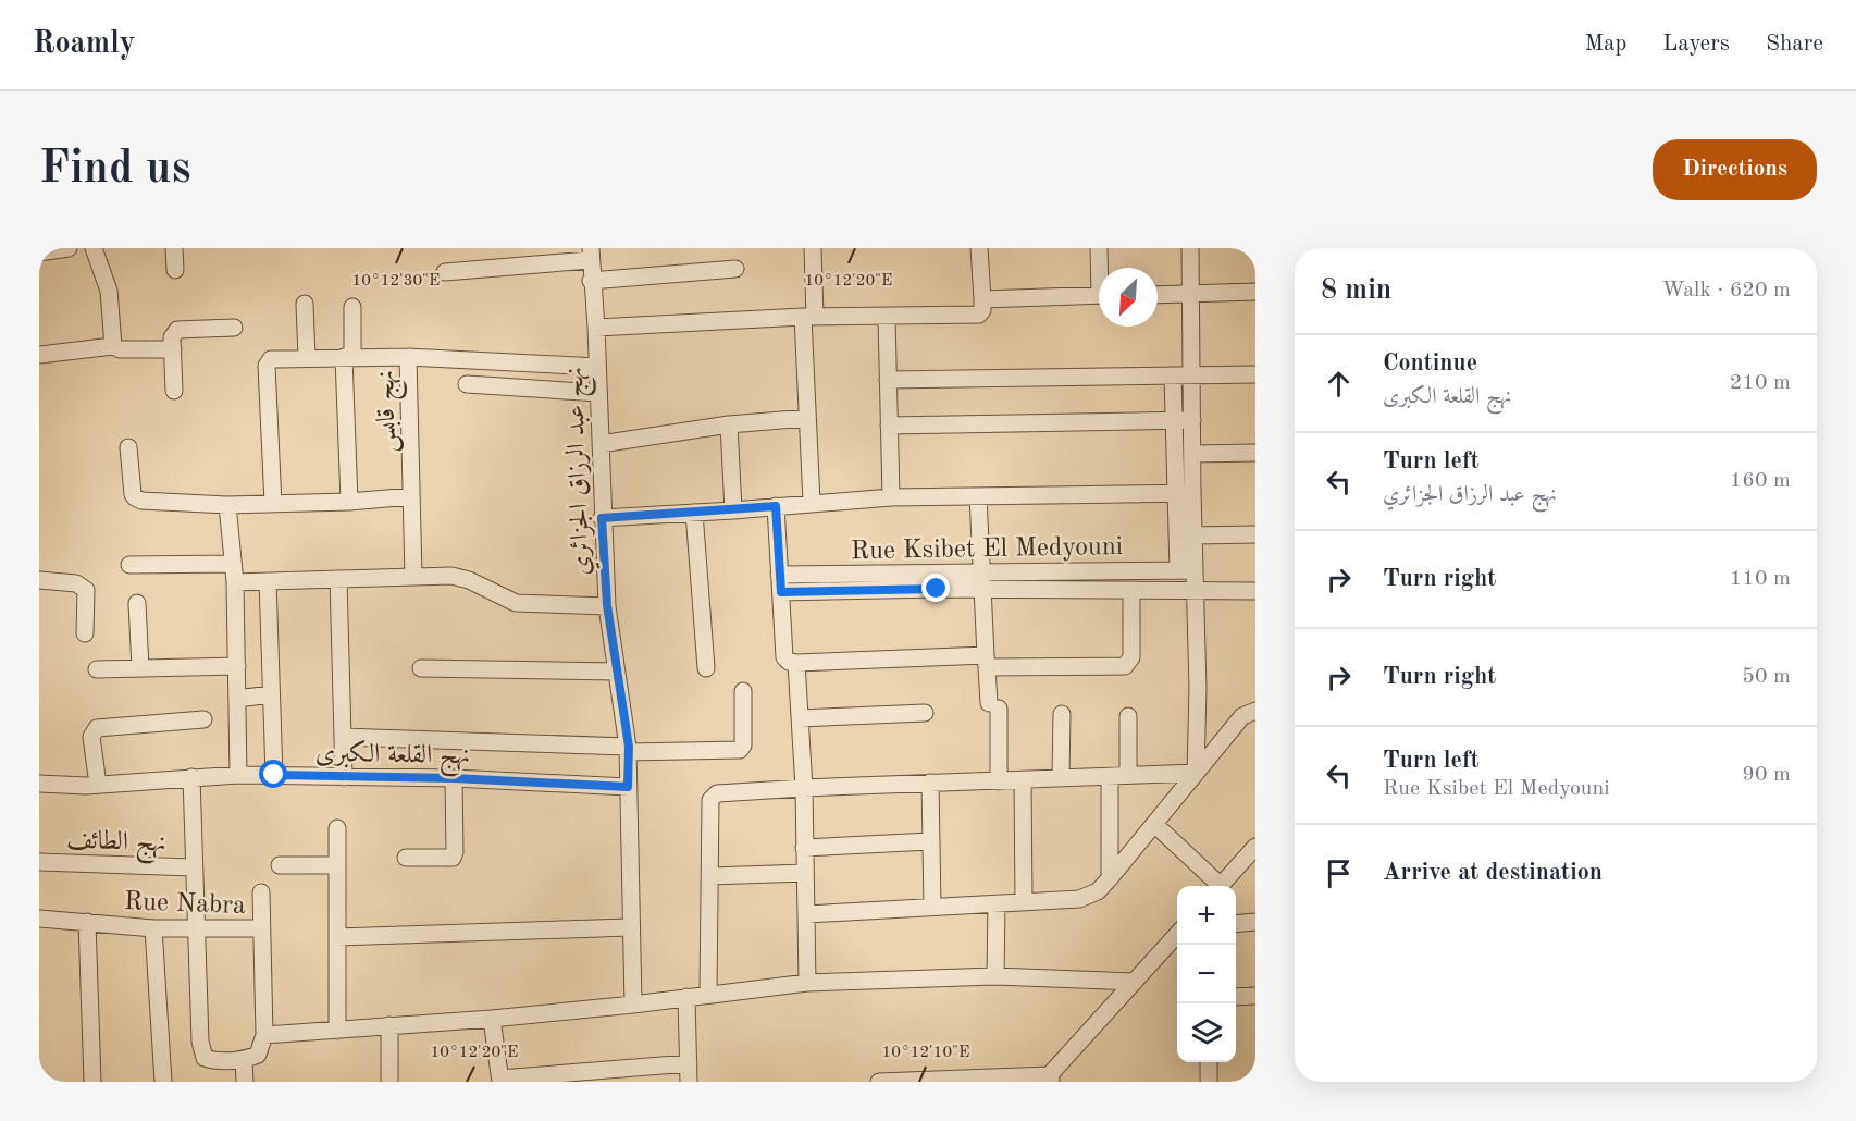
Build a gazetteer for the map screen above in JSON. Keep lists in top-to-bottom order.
{
  "streets": {
    "street": [
      "نهج قابس",
      "نهج عبد الرزاق الجزائري",
      "Rue Ksibet El Medyouni",
      "نهج القلعة الكبرى",
      "نهج الطائف",
      "Rue Nabra"
    ]
  },
  "crossings": [
    ["نهج قابس", "نهج عبد الرزاق الجزائري"],
    ["نهج عبد الرزاق الجزائري", "نهج القلعة الكبرى"]
  ],
  "north": "bottom left",
  "page": {
    "header": "Roamly",
    "nav": ["Map", "Layers", "Share"],
    "buttons": "Directions",
    "title": "Find us",
    "heading": ["8 min", "Walk · 620 m"],
    "list": [
      ["Continue", "نهج القلعة الكبرى", "210 m"],
      ["Turn left", "نهج عبد الرزاق الجزائري", "160 m"],
      ["Turn right", "110 m"],
      ["Turn right", "50 m"],
      ["Turn left", "Rue Ksibet El Medyouni", "90 m"],
      "Arrive at destination"
    ],
    "map_buttons": ["+", "−"]
  },
  "coordinates": ["10°12'30\"E", "10°12'20\"E", "10°12'10\"E"]
}
